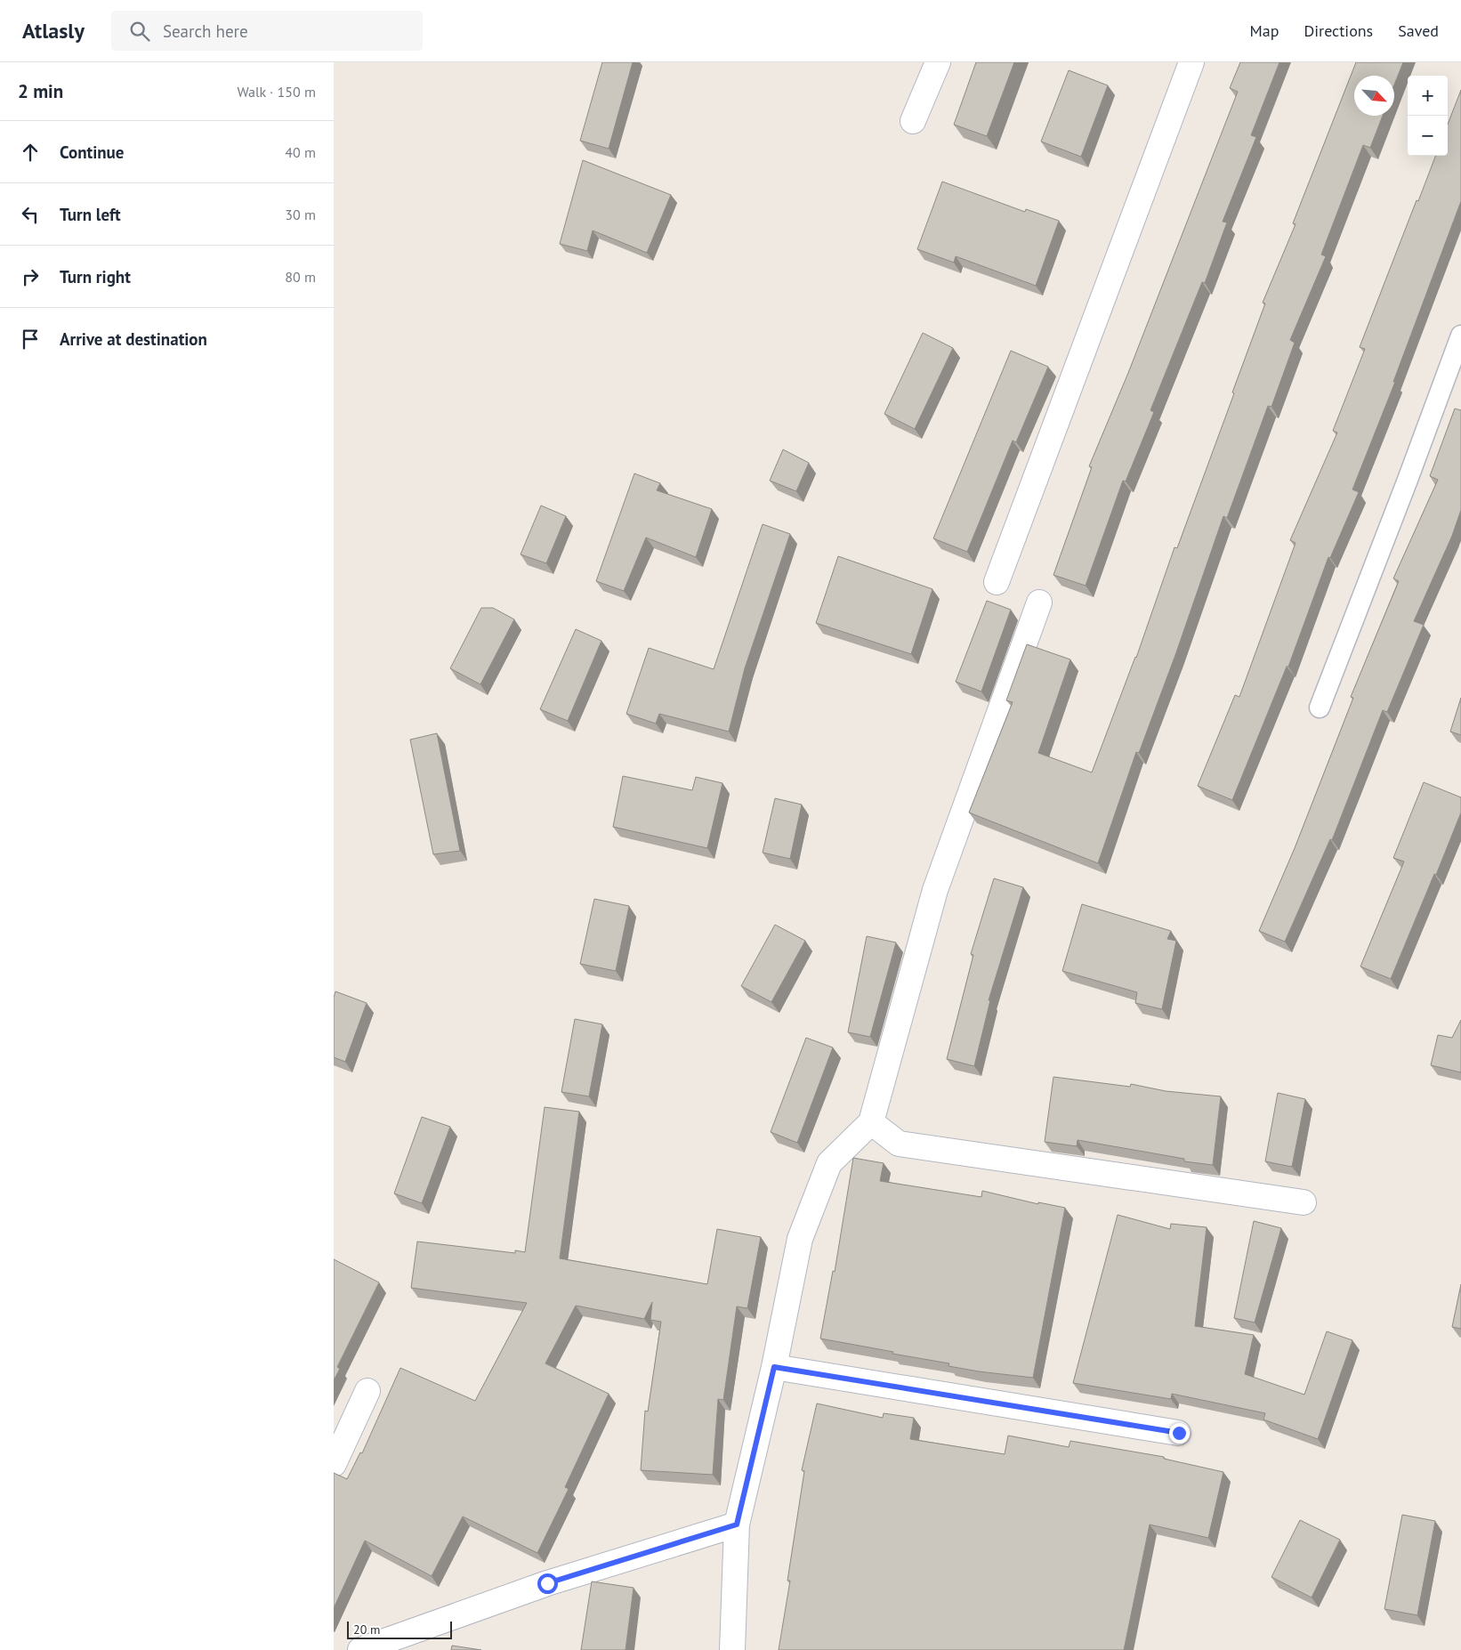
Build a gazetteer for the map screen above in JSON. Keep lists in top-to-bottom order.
{
  "scale_bar": "20 m",
  "north": "bottom right",
  "page": {
    "header": "Atlasly",
    "search": "Search here",
    "nav": ["Map", "Directions", "Saved"],
    "heading": ["2 min", "Walk · 150 m"],
    "map_buttons": ["+", "−"],
    "list": [
      ["Continue", "40 m"],
      ["Turn left", "30 m"],
      ["Turn right", "80 m"],
      "Arrive at destination"
    ],
    "scale": "20 m"
  }
}
